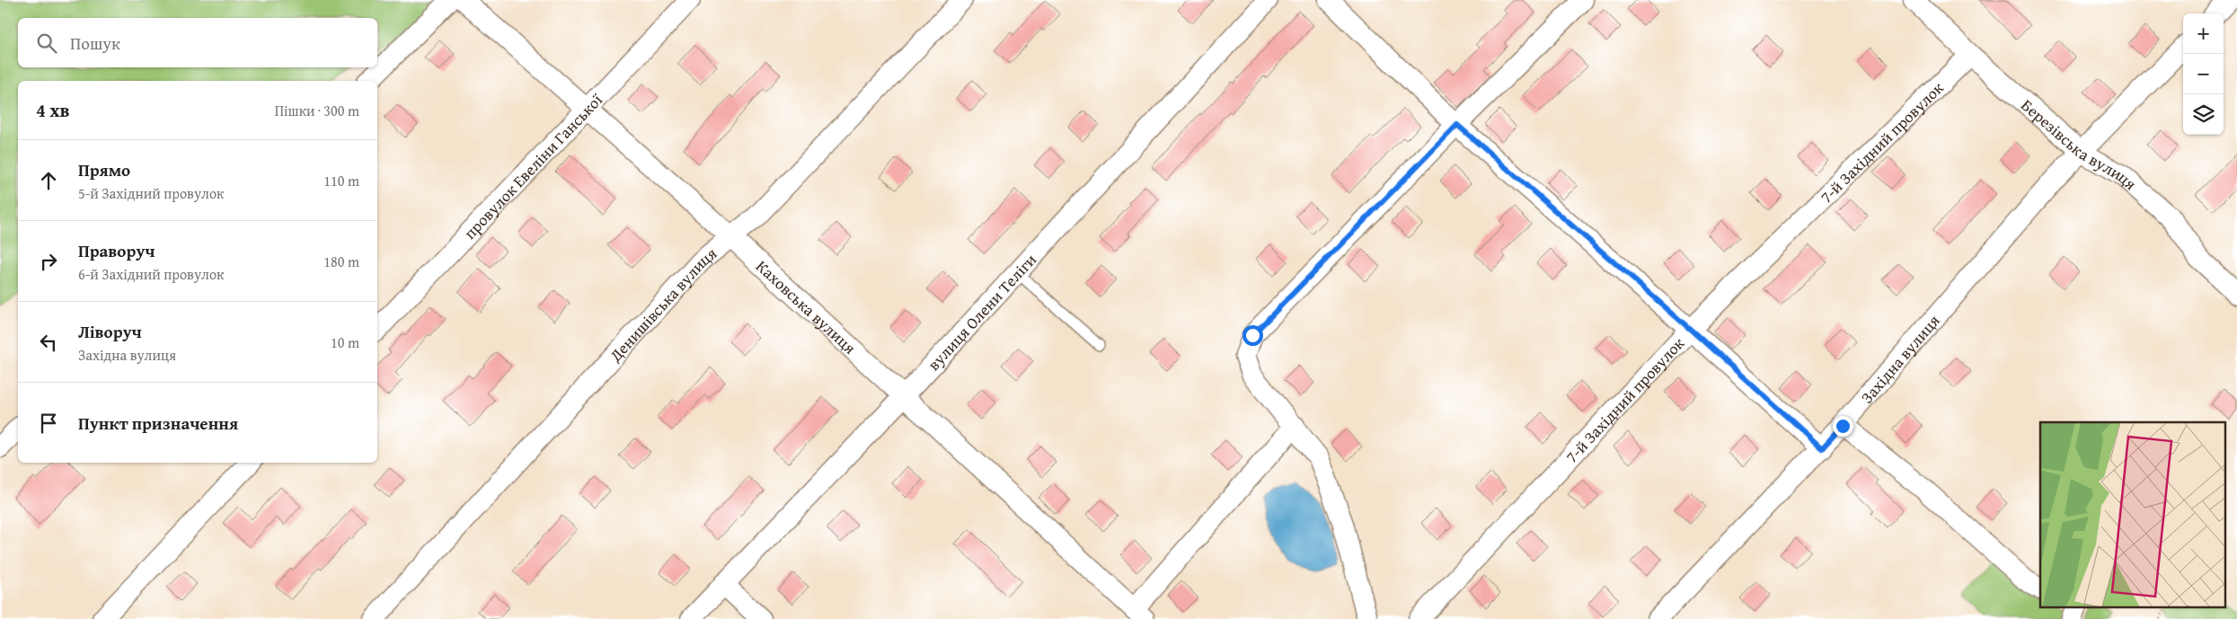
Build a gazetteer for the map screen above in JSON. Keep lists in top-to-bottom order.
{
  "streets": {
    "street": [
      "7-й Західний провулок",
      "Березівська вулиця",
      "провулок Евеліни Ганської",
      "Денишівська вулиця",
      "Каховська вулиця",
      "вулиця Олени Теліги",
      "Західна вулиця"
    ]
  },
  "crossings": [
    ["7-й Західний провулок", "Березівська вулиця"],
    ["Березівська вулиця", "Західна вулиця"],
    ["провулок Евеліни Ганської", "Каховська вулиця"],
    ["Денишівська вулиця", "Каховська вулиця"],
    ["Каховська вулиця", "вулиця Олени Теліги"]
  ],
  "page": {
    "map_buttons": ["+", "−"],
    "search": "Пошук",
    "heading": ["4 хв", "Пішки · 300 m"],
    "list": [
      ["Прямо", "5-й Західний провулок", "110 m"],
      ["Праворуч", "6-й Західний провулок", "180 m"],
      ["Ліворуч", "Західна вулиця", "10 m"],
      "Пункт призначення"
    ]
  }
}
